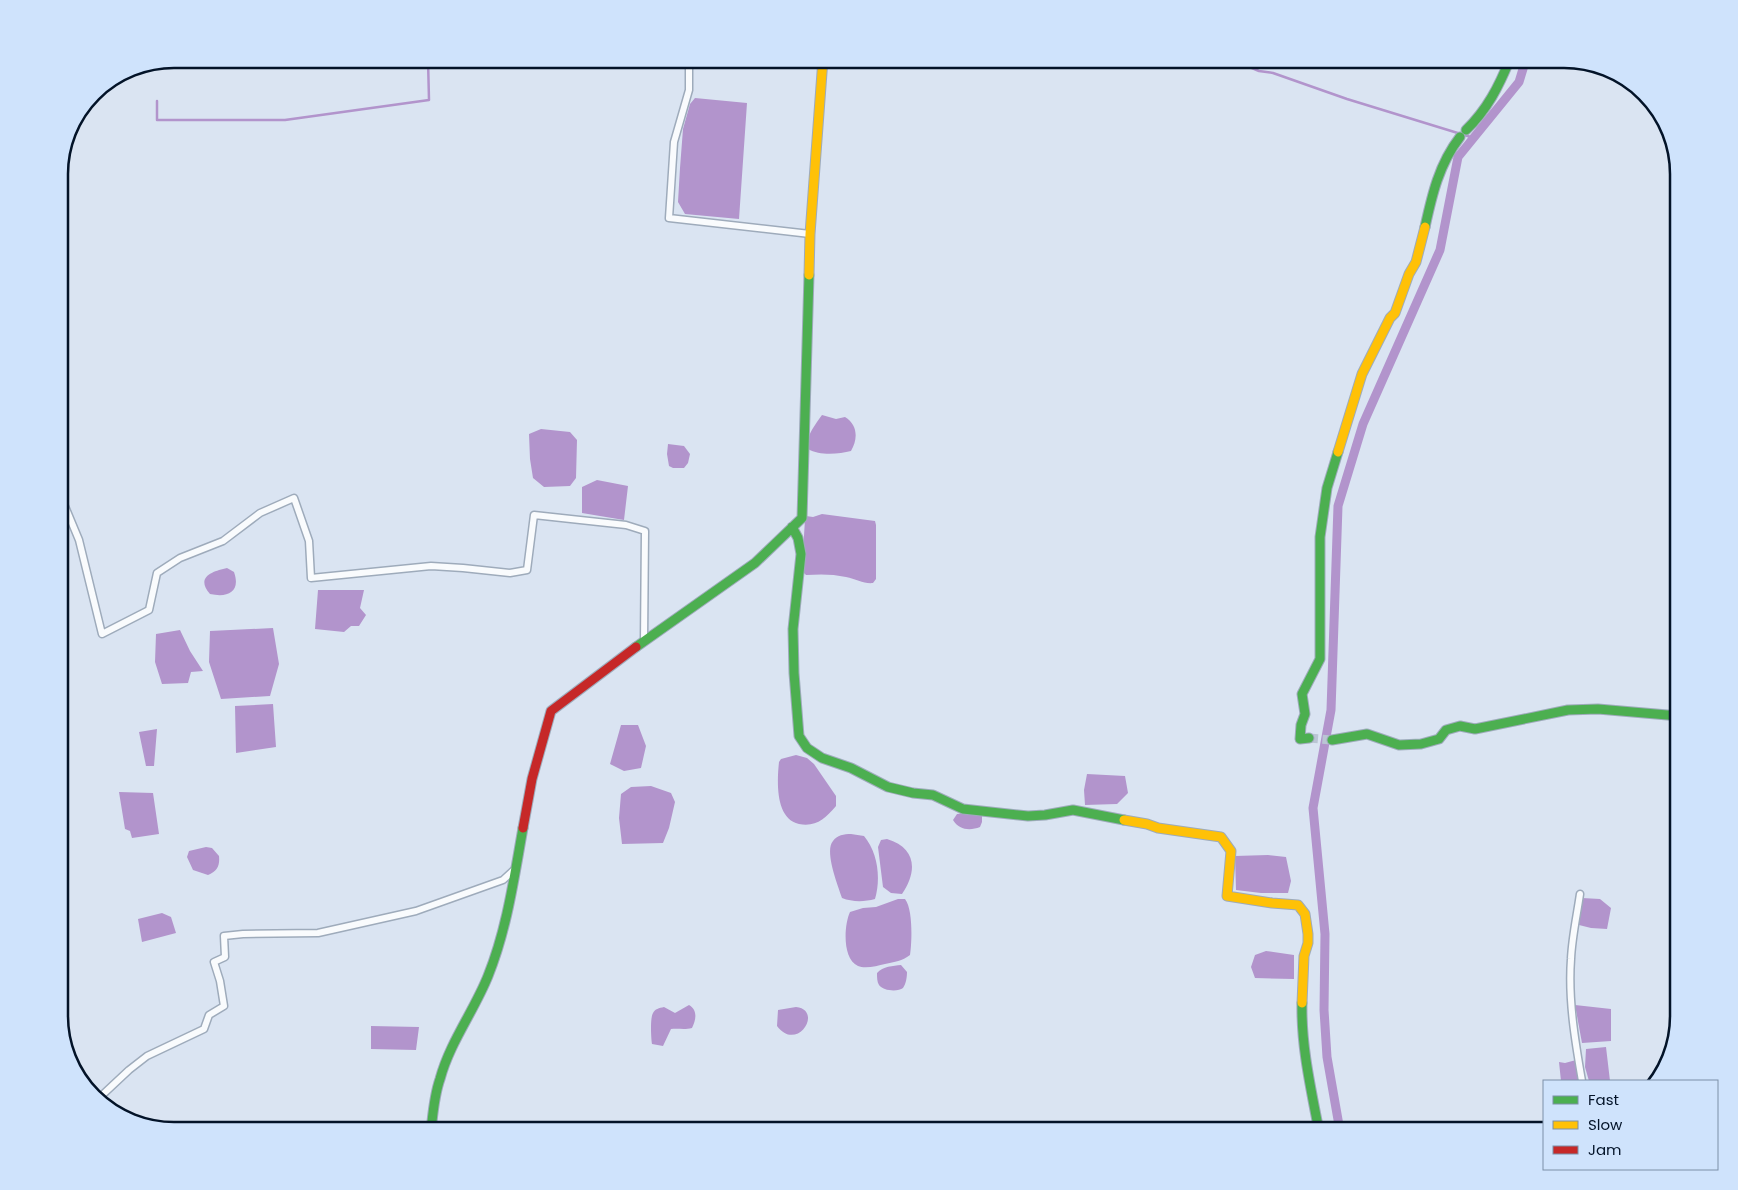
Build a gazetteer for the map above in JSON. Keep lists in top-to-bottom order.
{
  "legend": ["Fast", "Slow", "Jam"]
}
